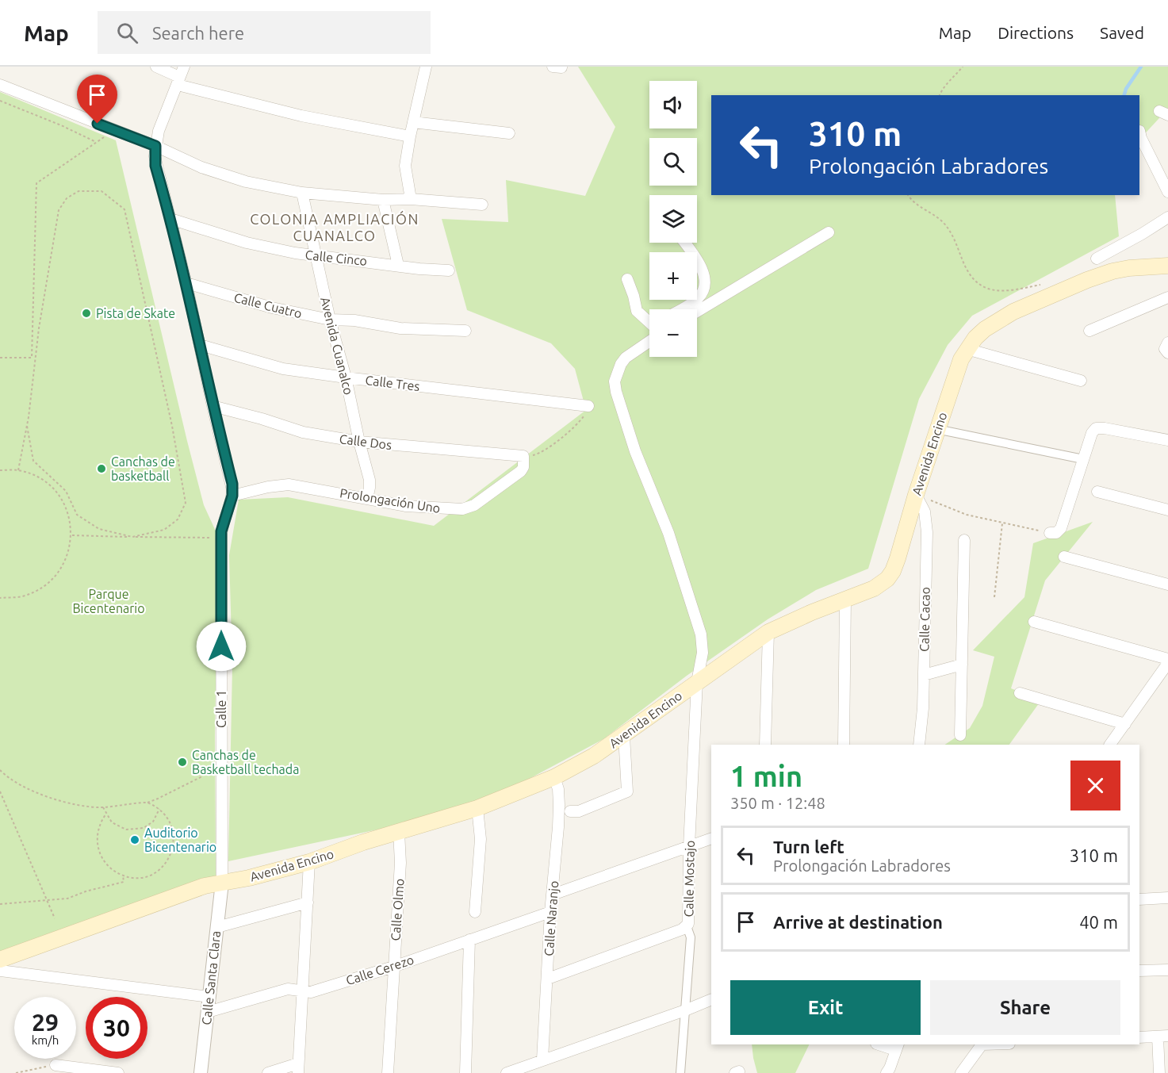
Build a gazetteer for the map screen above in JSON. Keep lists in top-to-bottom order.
{
  "streets": {
    "main road": ["Avenida Encino"],
    "street": [
      "Calle Cinco",
      "Calle Cuatro",
      "Avenida Cuanalco",
      "Calle Tres",
      "Calle Dos",
      "Prolongación Uno",
      "Calle Cacao",
      "Calle 1",
      "Calle Mostajo",
      "Calle Olmo",
      "Calle Naranjo",
      "Calle Cerezo",
      "Calle Santa Clara"
    ]
  },
  "crossings": [
    ["Calle Cinco", "Avenida Cuanalco"],
    ["Calle Cinco", "Calle 1"],
    ["Calle Cuatro", "Avenida Cuanalco"],
    ["Calle Cuatro", "Calle 1"],
    ["Avenida Cuanalco", "Calle Tres"],
    ["Avenida Cuanalco", "Calle Dos"],
    ["Avenida Cuanalco", "Prolongación Uno"],
    ["Calle Tres", "Calle 1"],
    ["Calle Dos", "Prolongación Uno"],
    ["Calle Dos", "Calle 1"],
    ["Avenida Encino", "Calle Cacao"],
    ["Avenida Encino", "Calle 1"],
    ["Avenida Encino", "Calle Mostajo"],
    ["Avenida Encino", "Calle Olmo"],
    ["Avenida Encino", "Calle Naranjo"],
    ["Avenida Encino", "Calle Santa Clara"],
    ["Prolongación Uno", "Calle 1"],
    ["Calle 1", "Calle Santa Clara"],
    ["Calle Olmo", "Calle Cerezo"],
    ["Calle Naranjo", "Calle Cerezo"],
    ["Calle Cerezo", "Calle Santa Clara"]
  ],
  "districts": ["COLONIA AMPLIACIÓN CUANALCO"],
  "parks": ["Parque Bicentenario"],
  "places": [
    "Pista de Skate",
    "Canchas de basketball",
    "Canchas de Basketball techada",
    "Auditorio Bicentenario"
  ],
  "page": {
    "header": "Map",
    "search": "Search here",
    "nav": ["Map", "Directions", "Saved"],
    "map_buttons": ["+", "−"],
    "turn": ["310 m", "Prolongación Labradores"],
    "heading": ["1 min", "350 m · 12:48"],
    "list": [
      {
        "name": "Turn left",
        "note": "Prolongación Labradores",
        "value": "310 m"
      },
      {
        "name": "Arrive at destination",
        "value": "40 m"
      }
    ],
    "buttons": ["Exit", "Share"],
    "speed": "29 km/h",
    "limit": "30"
  }
}
